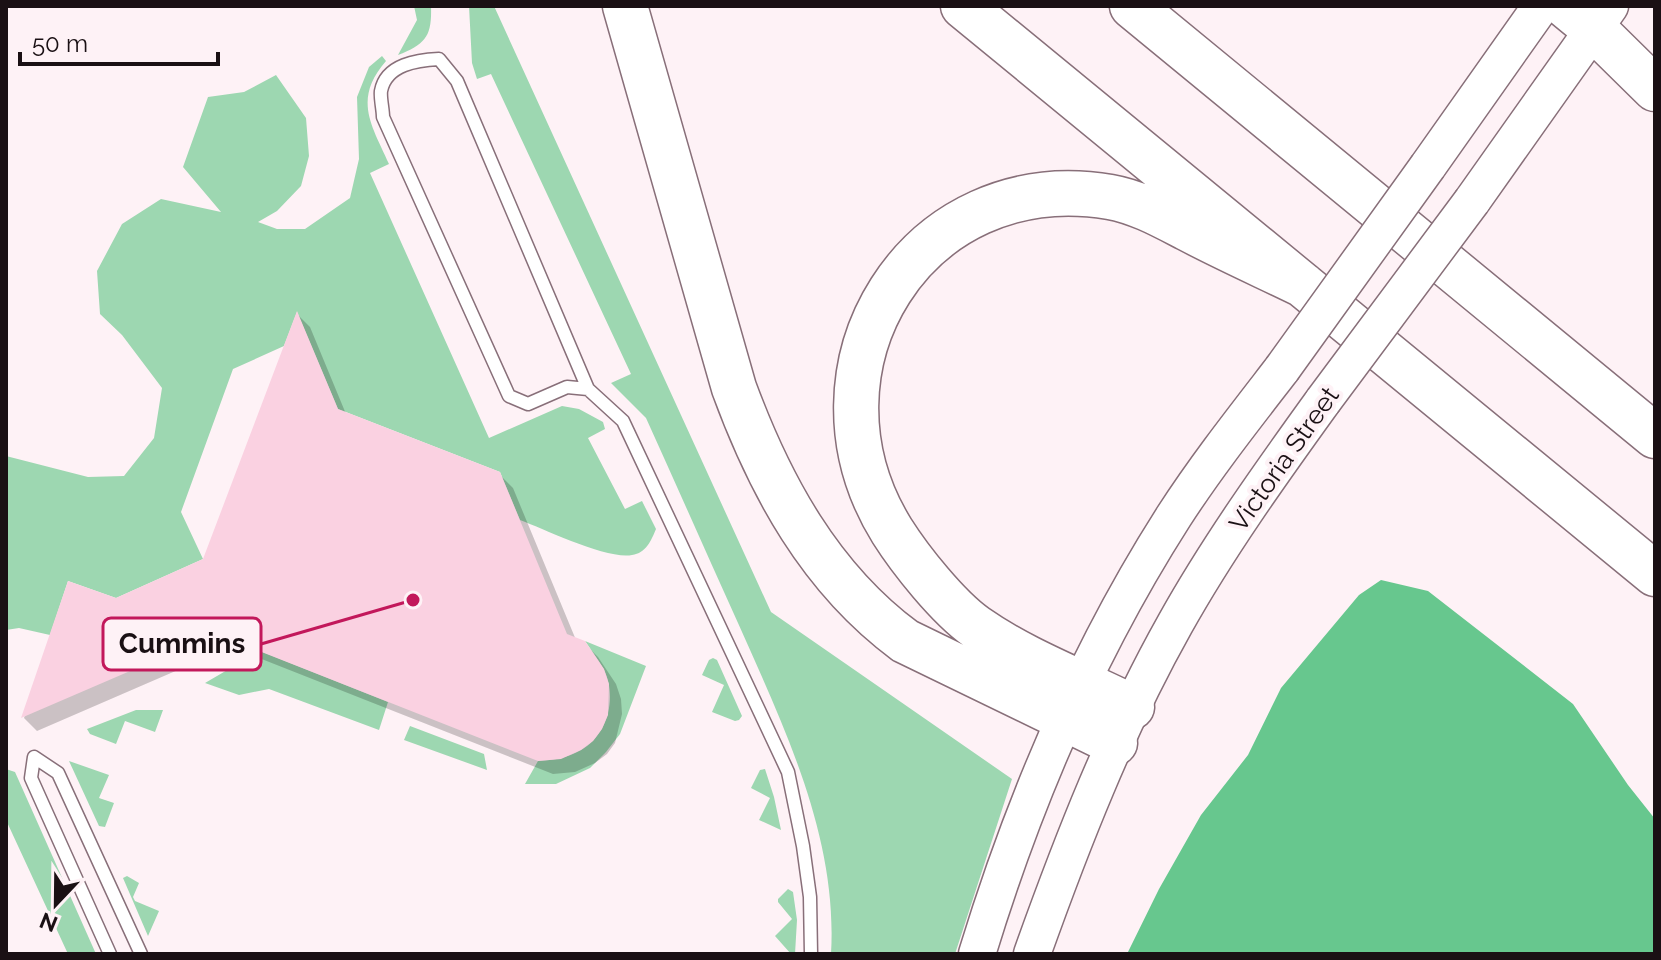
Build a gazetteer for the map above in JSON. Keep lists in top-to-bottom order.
{
  "streets": {
    "street": ["Victoria Street"]
  },
  "places": ["Cummins"],
  "scale_bar": "50 m",
  "north": "bottom"
}
